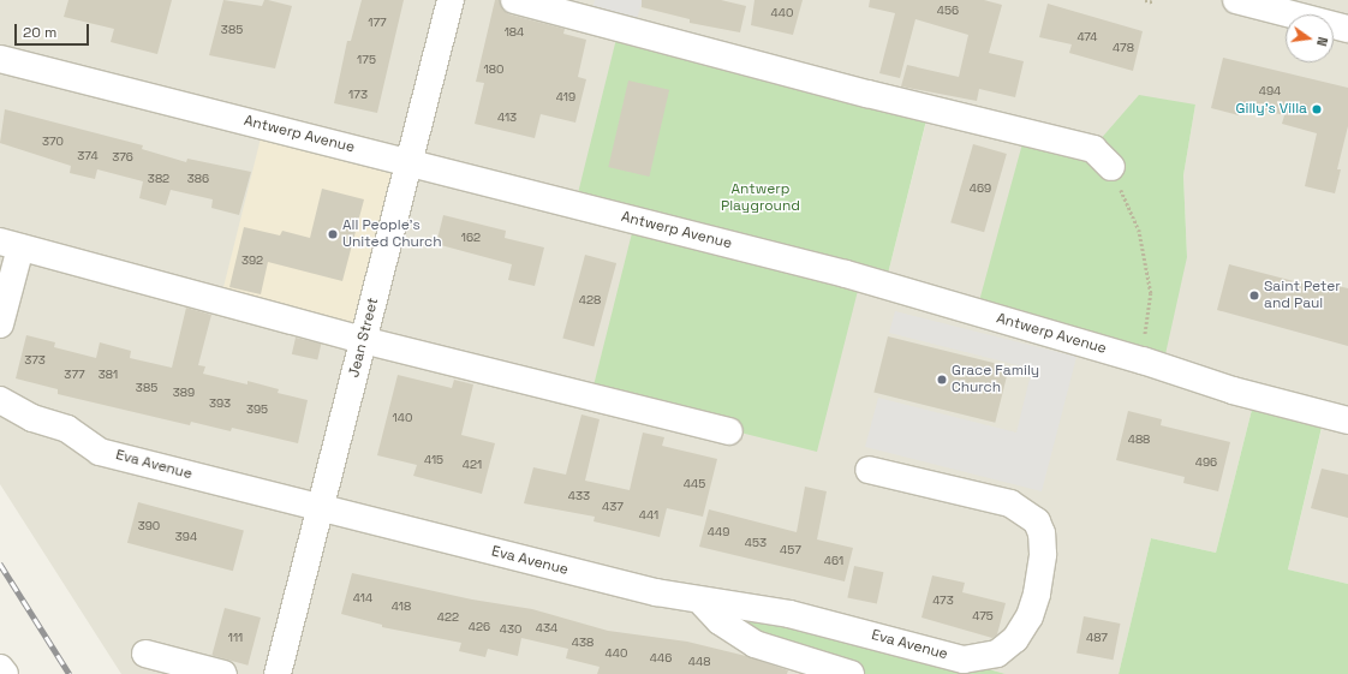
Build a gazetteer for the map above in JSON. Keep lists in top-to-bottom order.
{
  "streets": {
    "street": ["Antwerp Avenue", "Jean Street", "Eva Avenue"]
  },
  "crossings": [
    ["Antwerp Avenue", "Jean Street"],
    ["Jean Street", "Eva Avenue"]
  ],
  "parks": ["Antwerp Playground"],
  "places": [
    "Gilly's Villa",
    "All People's United Church",
    "Saint Peter and Paul",
    "Grace Family Church"
  ],
  "house_numbers": [
    "456",
    "440",
    "177",
    "385",
    "184",
    "474",
    "478",
    "175",
    "180",
    "494",
    "173",
    "419",
    "413",
    "370",
    "374",
    "376",
    "382",
    "386",
    "469",
    "162",
    "392",
    "428",
    "373",
    "377",
    "381",
    "385",
    "389",
    "393",
    "395",
    "140",
    "488",
    "415",
    "496",
    "421",
    "445",
    "433",
    "437",
    "441",
    "390",
    "449",
    "394",
    "453",
    "457",
    "461",
    "414",
    "473",
    "418",
    "475",
    "422",
    "426",
    "434",
    "430",
    "111",
    "487",
    "438",
    "440",
    "446",
    "448"
  ],
  "scale_bar": "20 m",
  "north": "right"
}
